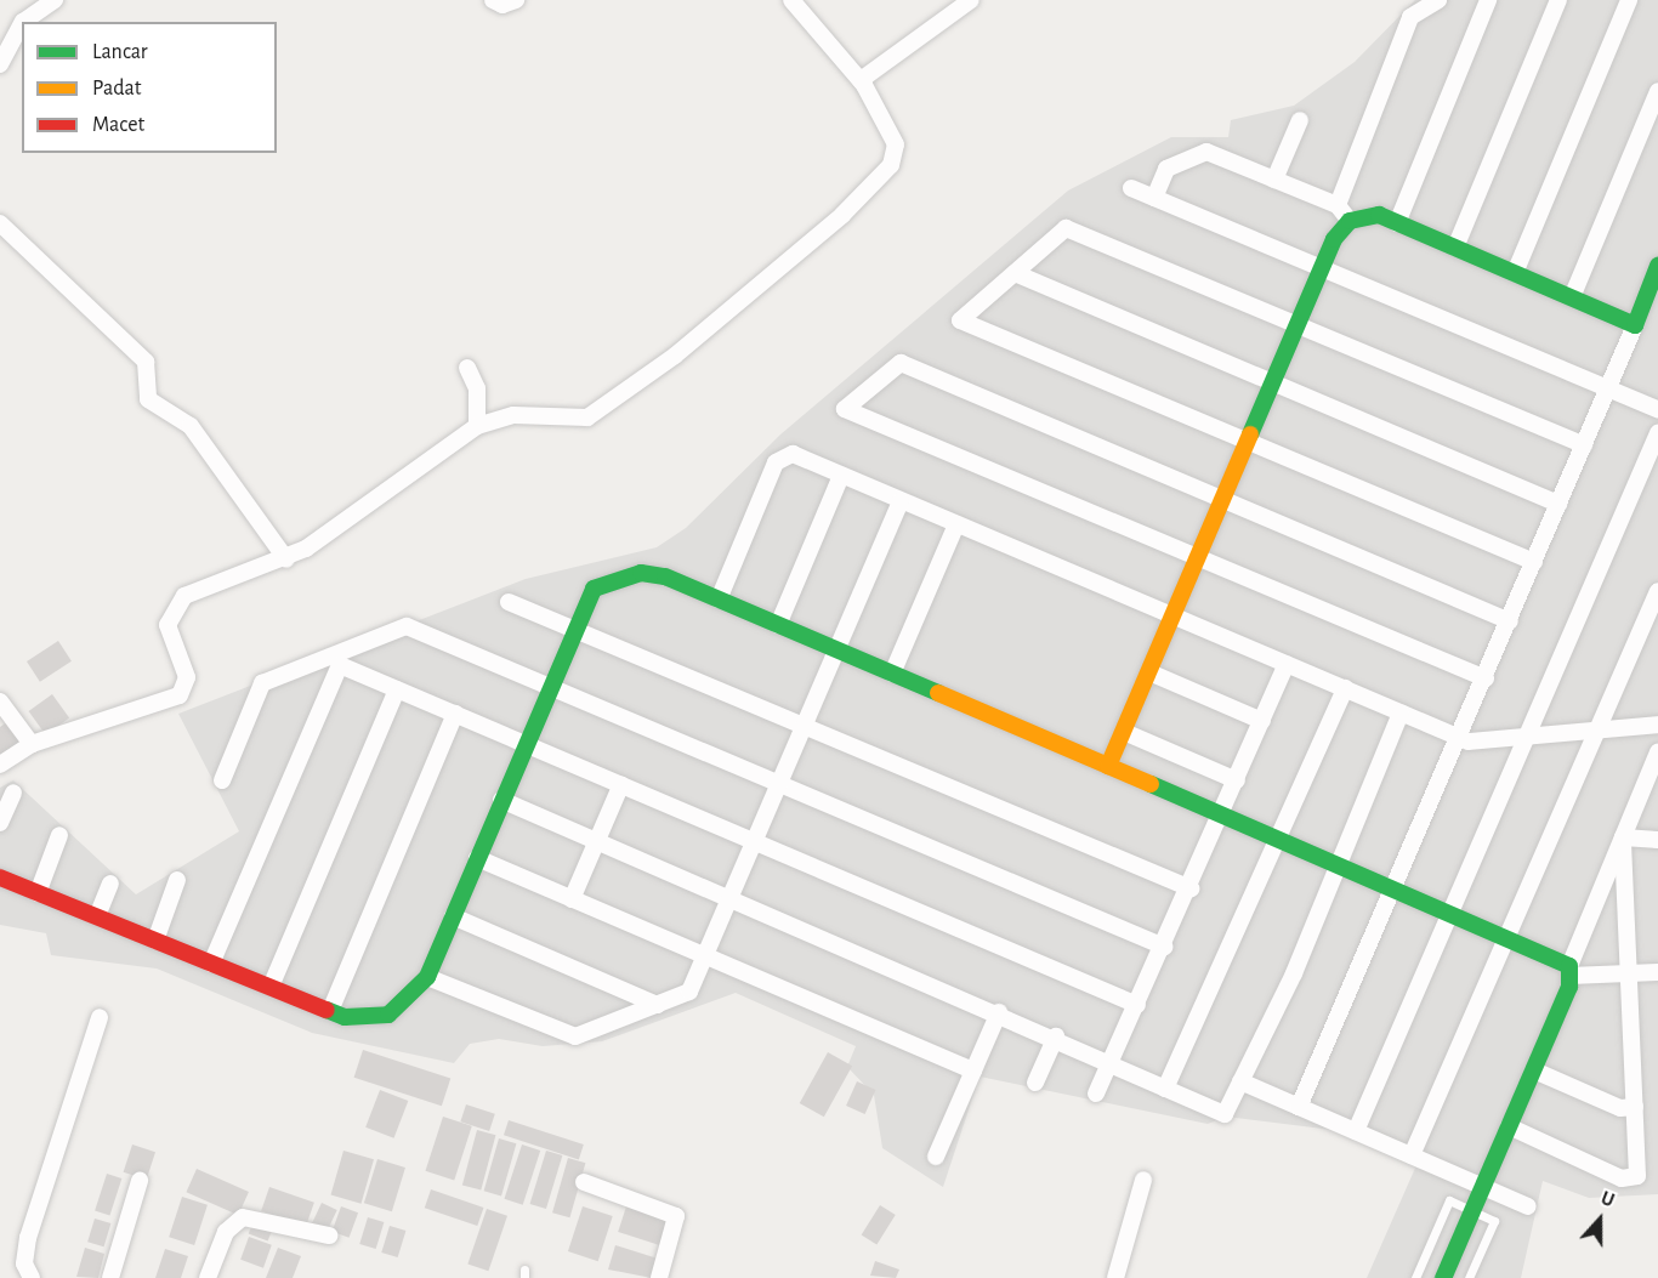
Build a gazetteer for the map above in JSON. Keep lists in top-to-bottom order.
{
  "legend": ["Lancar", "Padat", "Macet"],
  "north": "top"
}
